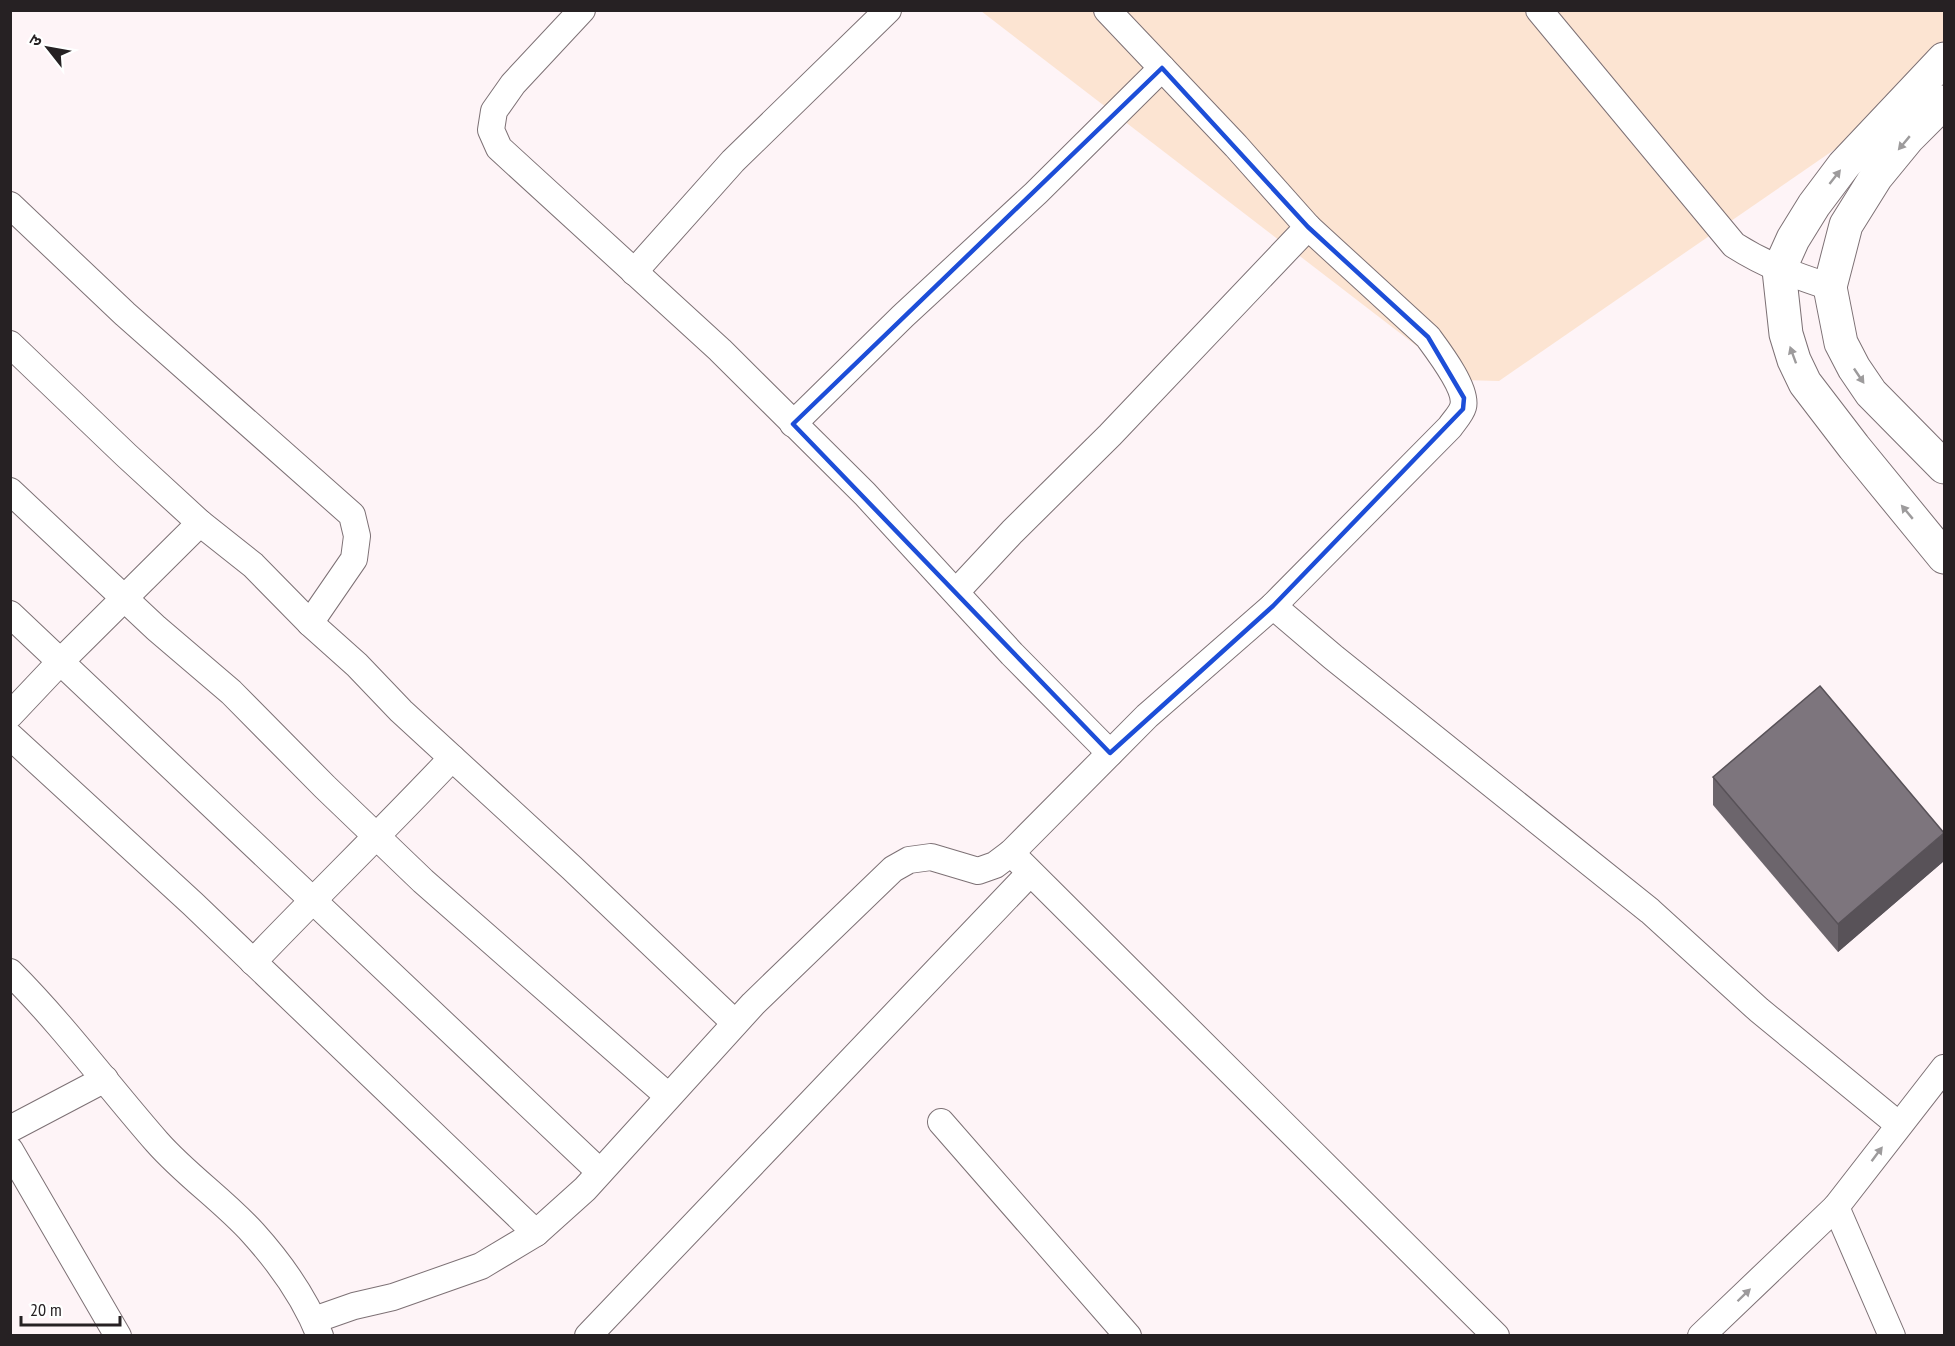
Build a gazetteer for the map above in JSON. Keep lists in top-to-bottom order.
{
  "scale_bar": "20 m",
  "north": "top left"
}
